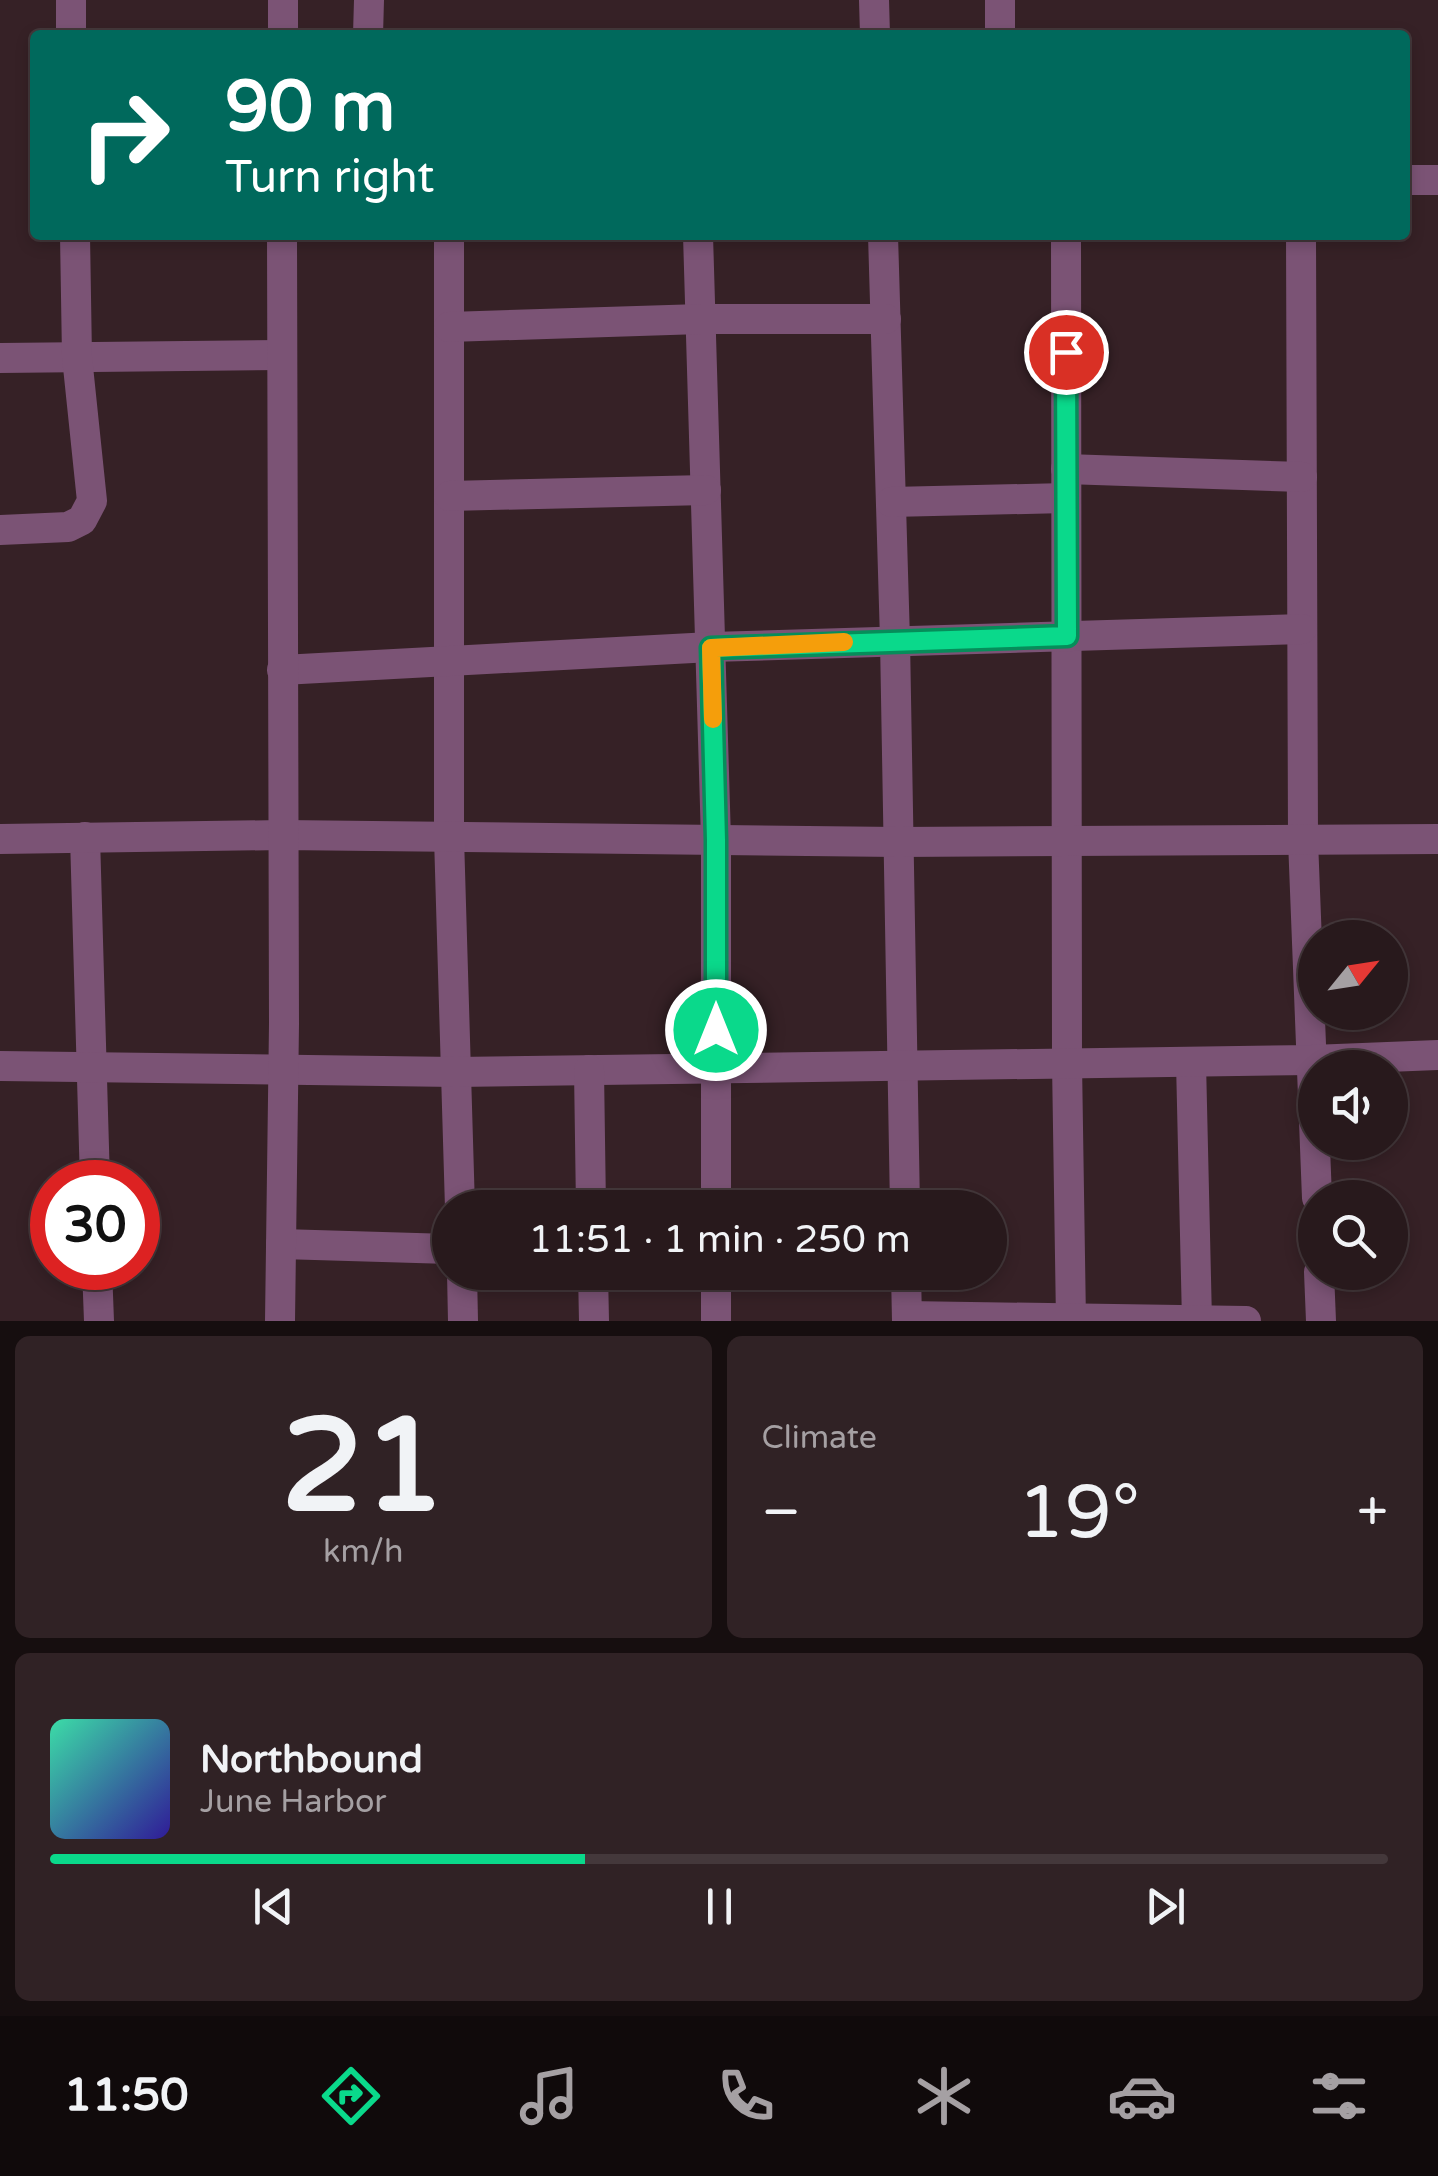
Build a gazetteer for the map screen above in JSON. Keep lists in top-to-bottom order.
{
  "north": "top right",
  "page": {
    "turn": ["90 m", "Turn right"],
    "limit": "30",
    "trip": "11:51 · 1 min · 250 m",
    "tile": [
      ["21", "km/h"],
      "Climate"
    ],
    "heat": ["−", "19°", "+"],
    "song": ["Northbound", "June Harbor"],
    "tabs": "11:50"
  }
}
